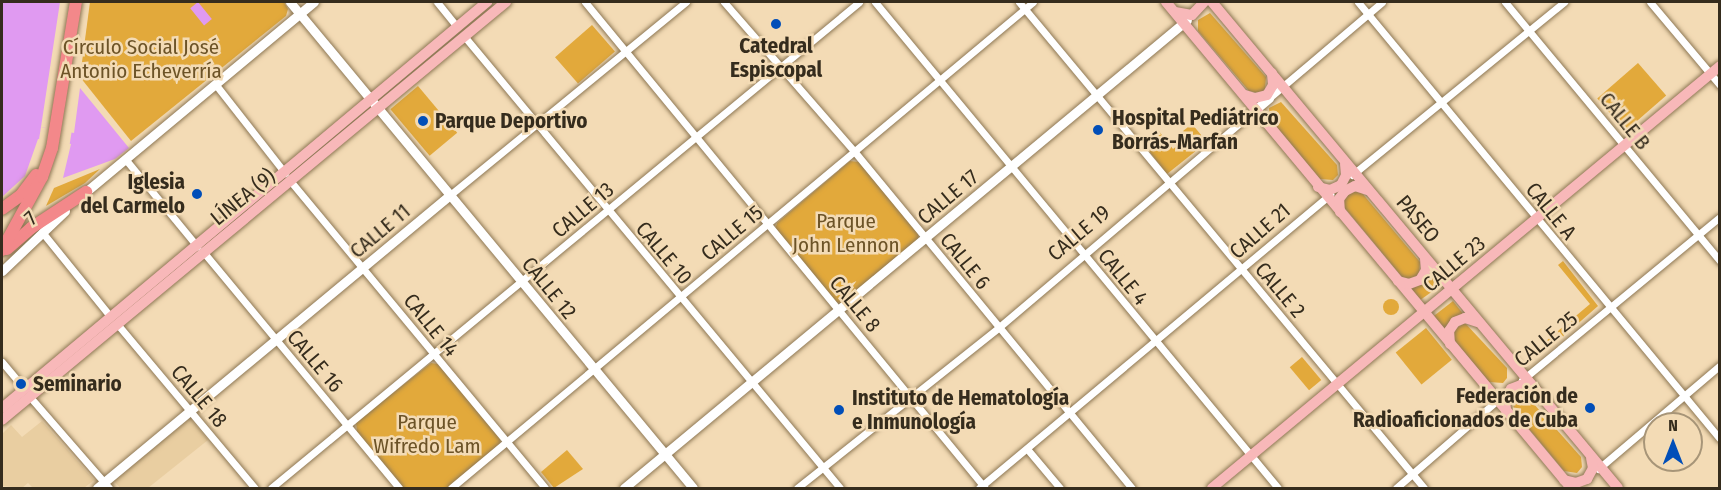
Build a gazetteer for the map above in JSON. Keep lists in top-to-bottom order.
{
  "streets": {
    "main road": ["LÍNEA (9)", "PASEO", "CALLE 23"],
    "street": [
      "CALLE B",
      "CALLE 17",
      "CALLE 13",
      "CALLE A",
      "7",
      "CALLE 11",
      "CALLE 21",
      "CALLE 15",
      "CALLE 19",
      "CALLE 10",
      "CALLE 6",
      "CALLE 4",
      "CALLE 12",
      "CALLE 2",
      "CALLE 8",
      "CALLE 14",
      "CALLE 25",
      "CALLE 16",
      "CALLE 18"
    ]
  },
  "crossings": [
    ["CALLE B", "CALLE 21"],
    ["CALLE B", "CALLE 23"],
    ["CALLE B", "CALLE 25"],
    ["LÍNEA (9)", "CALLE 10"],
    ["LÍNEA (9)", "CALLE 12"],
    ["LÍNEA (9)", "CALLE 14"],
    ["LÍNEA (9)", "CALLE 16"],
    ["LÍNEA (9)", "CALLE 18"],
    ["CALLE 17", "PASEO"],
    ["CALLE 17", "CALLE 10"],
    ["CALLE 17", "CALLE 6"],
    ["CALLE 17", "CALLE 4"],
    ["CALLE 17", "CALLE 12"],
    ["CALLE 17", "CALLE 2"],
    ["CALLE 17", "CALLE 8"],
    ["CALLE 13", "CALLE 10"],
    ["CALLE 13", "CALLE 6"],
    ["CALLE 13", "CALLE 12"],
    ["CALLE 13", "CALLE 8"],
    ["CALLE 13", "CALLE 14"],
    ["CALLE 13", "CALLE 16"],
    ["CALLE A", "CALLE 21"],
    ["CALLE A", "CALLE 19"],
    ["CALLE A", "CALLE 23"],
    ["CALLE A", "CALLE 25"],
    ["7", "CALLE 14"],
    ["7", "CALLE 16"],
    ["7", "CALLE 18"],
    ["PASEO", "CALLE 21"],
    ["PASEO", "CALLE 19"],
    ["PASEO", "CALLE 23"],
    ["PASEO", "CALLE 25"],
    ["CALLE 11", "CALLE 10"],
    ["CALLE 11", "CALLE 12"],
    ["CALLE 11", "CALLE 8"],
    ["CALLE 11", "CALLE 14"],
    ["CALLE 11", "CALLE 16"],
    ["CALLE 11", "CALLE 18"],
    ["CALLE 21", "CALLE 6"],
    ["CALLE 21", "CALLE 4"],
    ["CALLE 21", "CALLE 2"],
    ["CALLE 21", "CALLE 8"],
    ["CALLE 15", "CALLE 10"],
    ["CALLE 15", "CALLE 6"],
    ["CALLE 15", "CALLE 4"],
    ["CALLE 15", "CALLE 12"],
    ["CALLE 15", "CALLE 2"],
    ["CALLE 15", "CALLE 8"],
    ["CALLE 15", "CALLE 14"],
    ["CALLE 19", "CALLE 10"],
    ["CALLE 19", "CALLE 6"],
    ["CALLE 19", "CALLE 4"],
    ["CALLE 19", "CALLE 2"],
    ["CALLE 19", "CALLE 8"],
    ["CALLE 23", "CALLE 4"],
    ["CALLE 23", "CALLE 2"],
    ["CALLE 2", "CALLE 25"]
  ],
  "parks": ["Círculo Social José Antonio Echeverría", "Parque John Lennon", "Parque Wifredo Lam"],
  "places": [
    "Catedral Espiscopal",
    "Parque Deportivo",
    "Hospital Pediátrico Borrás-Marfan",
    "Iglesia del Carmelo",
    "Seminario",
    "Federación de Radioaficionados de Cuba",
    "Instituto de Hematología e Inmunología"
  ],
  "north": "top"
}
